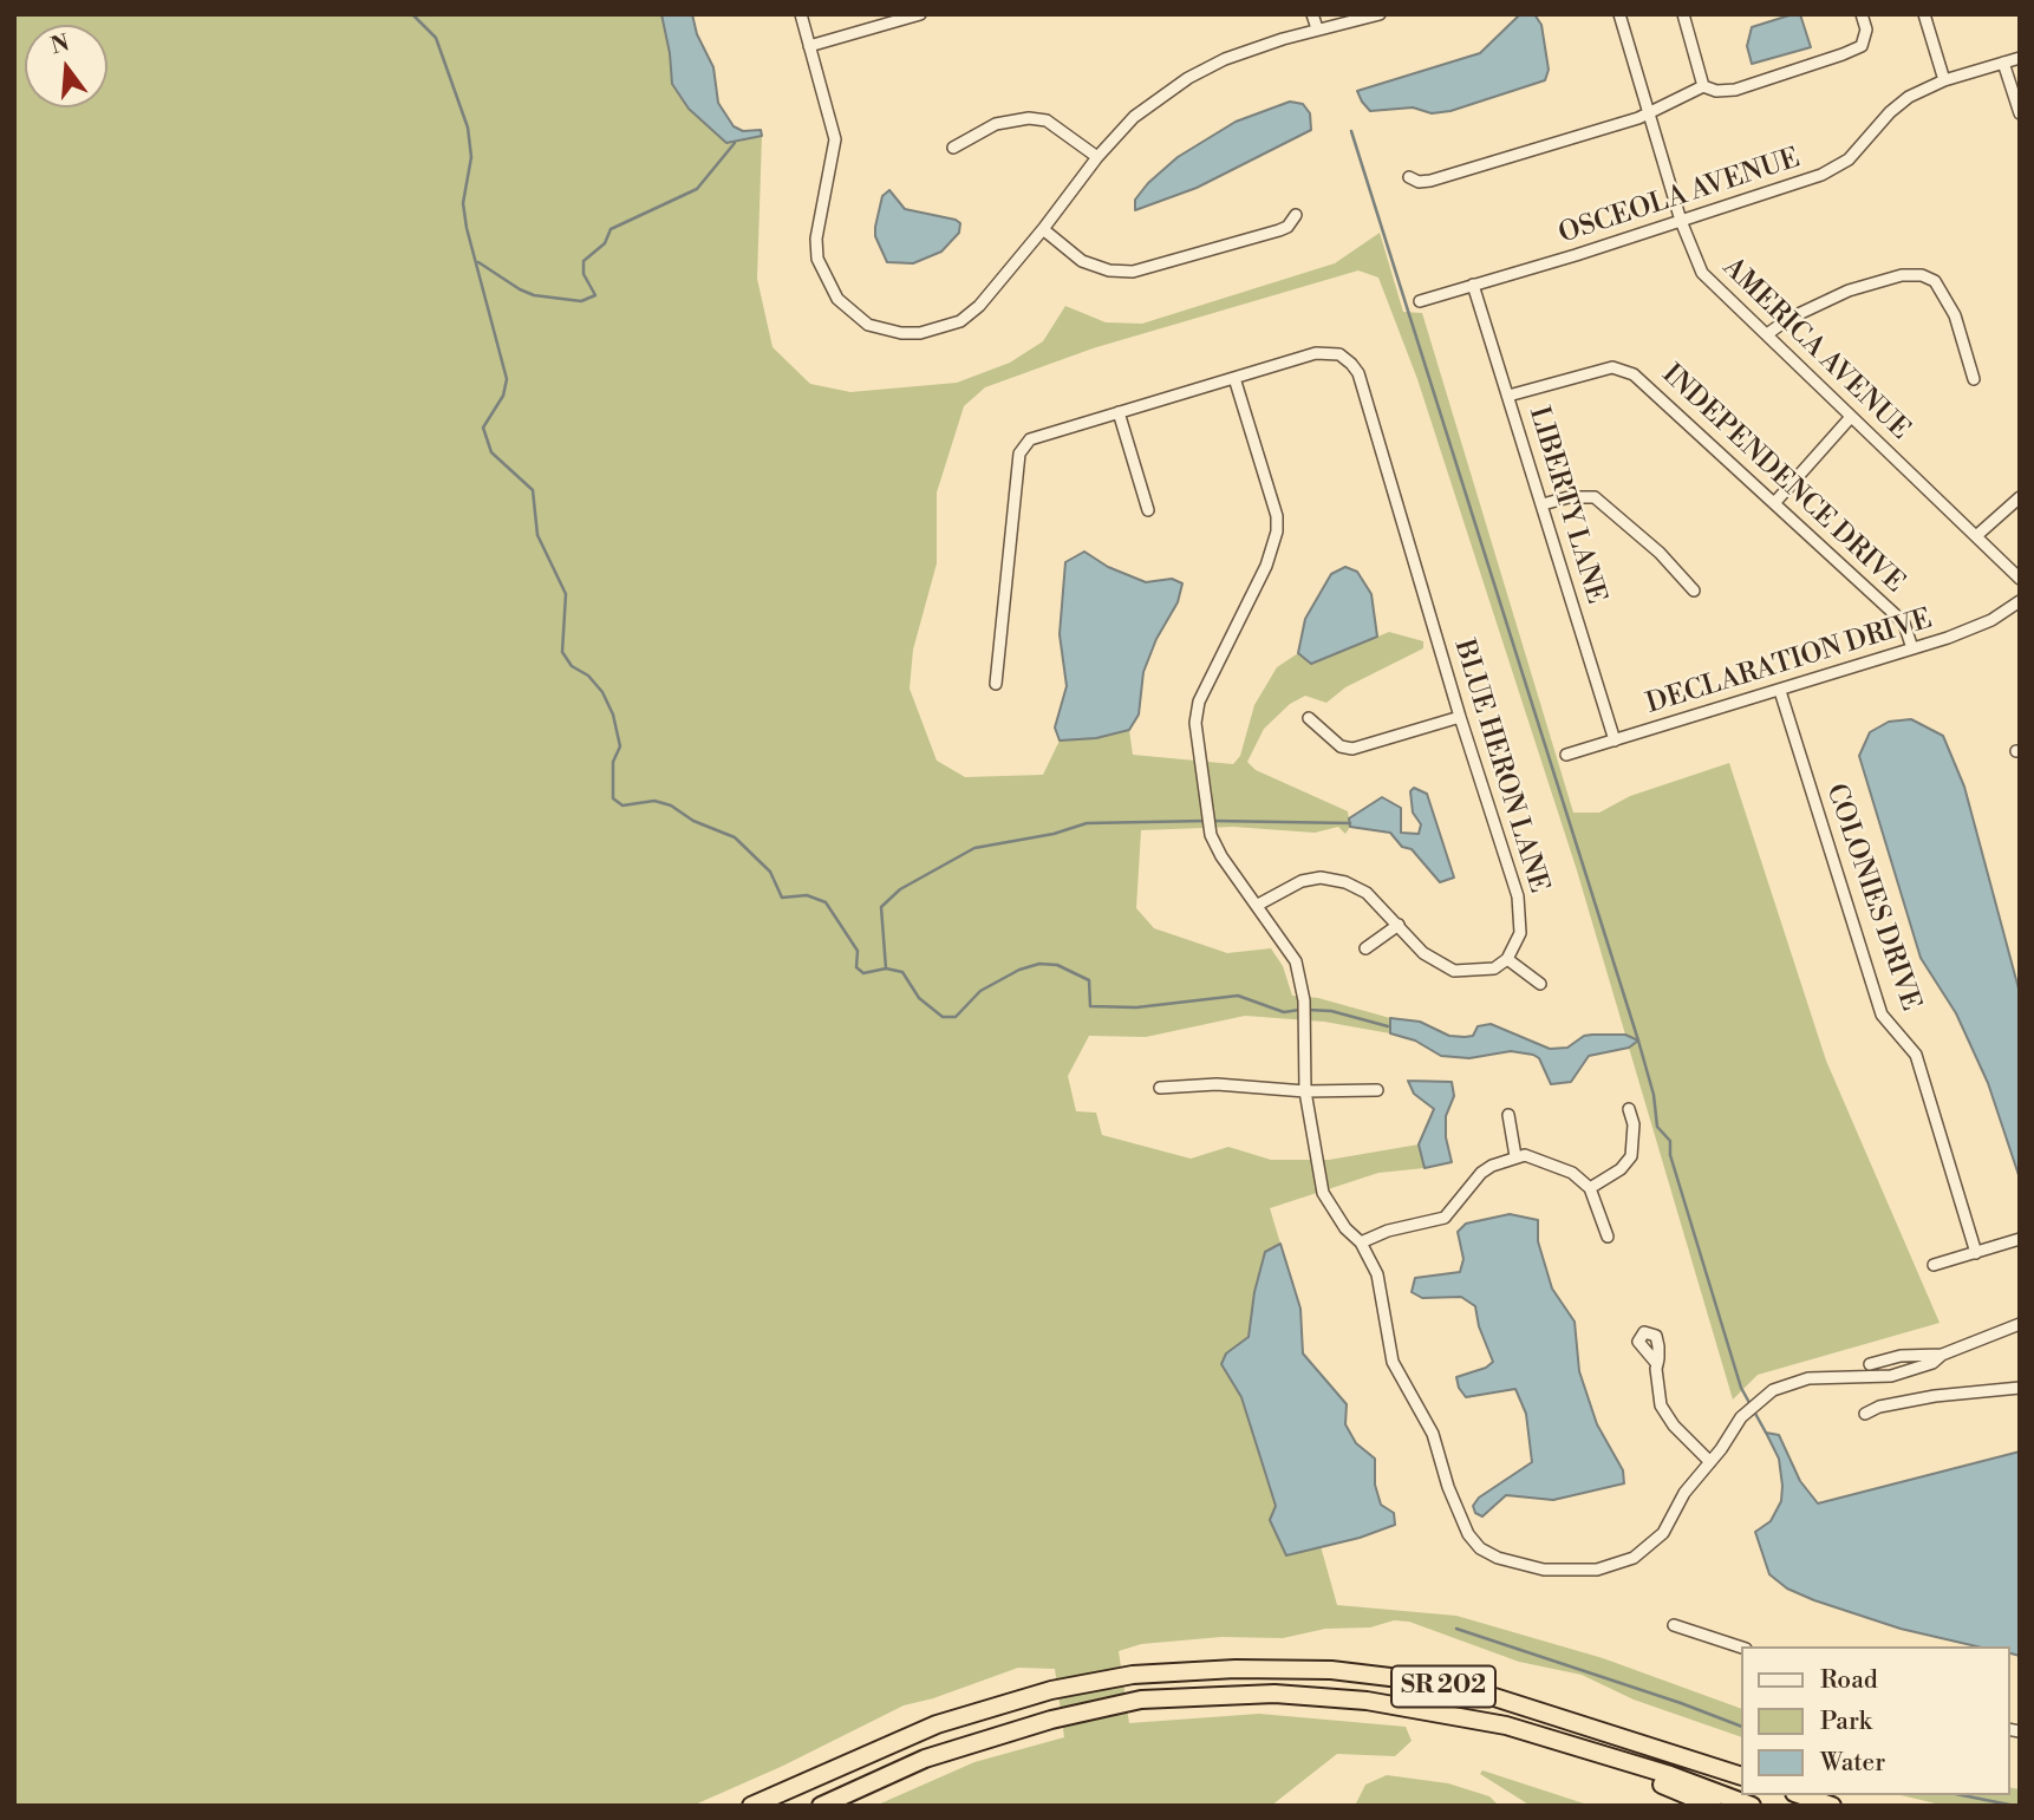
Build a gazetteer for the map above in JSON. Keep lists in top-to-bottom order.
{
  "streets": {
    "highway": ["SR 202"],
    "street": [
      "OSCEOLA AVENUE",
      "AMERICA AVENUE",
      "INDEPENDENCE DRIVE",
      "LIBERTY LANE",
      "DECLARATION DRIVE",
      "BLUE HERON LANE",
      "COLONIES DRIVE"
    ]
  },
  "crossings": [
    ["OSCEOLA AVENUE", "AMERICA AVENUE"],
    ["OSCEOLA AVENUE", "LIBERTY LANE"],
    ["INDEPENDENCE DRIVE", "LIBERTY LANE"],
    ["INDEPENDENCE DRIVE", "DECLARATION DRIVE"],
    ["LIBERTY LANE", "DECLARATION DRIVE"],
    ["DECLARATION DRIVE", "COLONIES DRIVE"]
  ],
  "legend": ["Road", "Park", "Water"],
  "north": "top"
}
